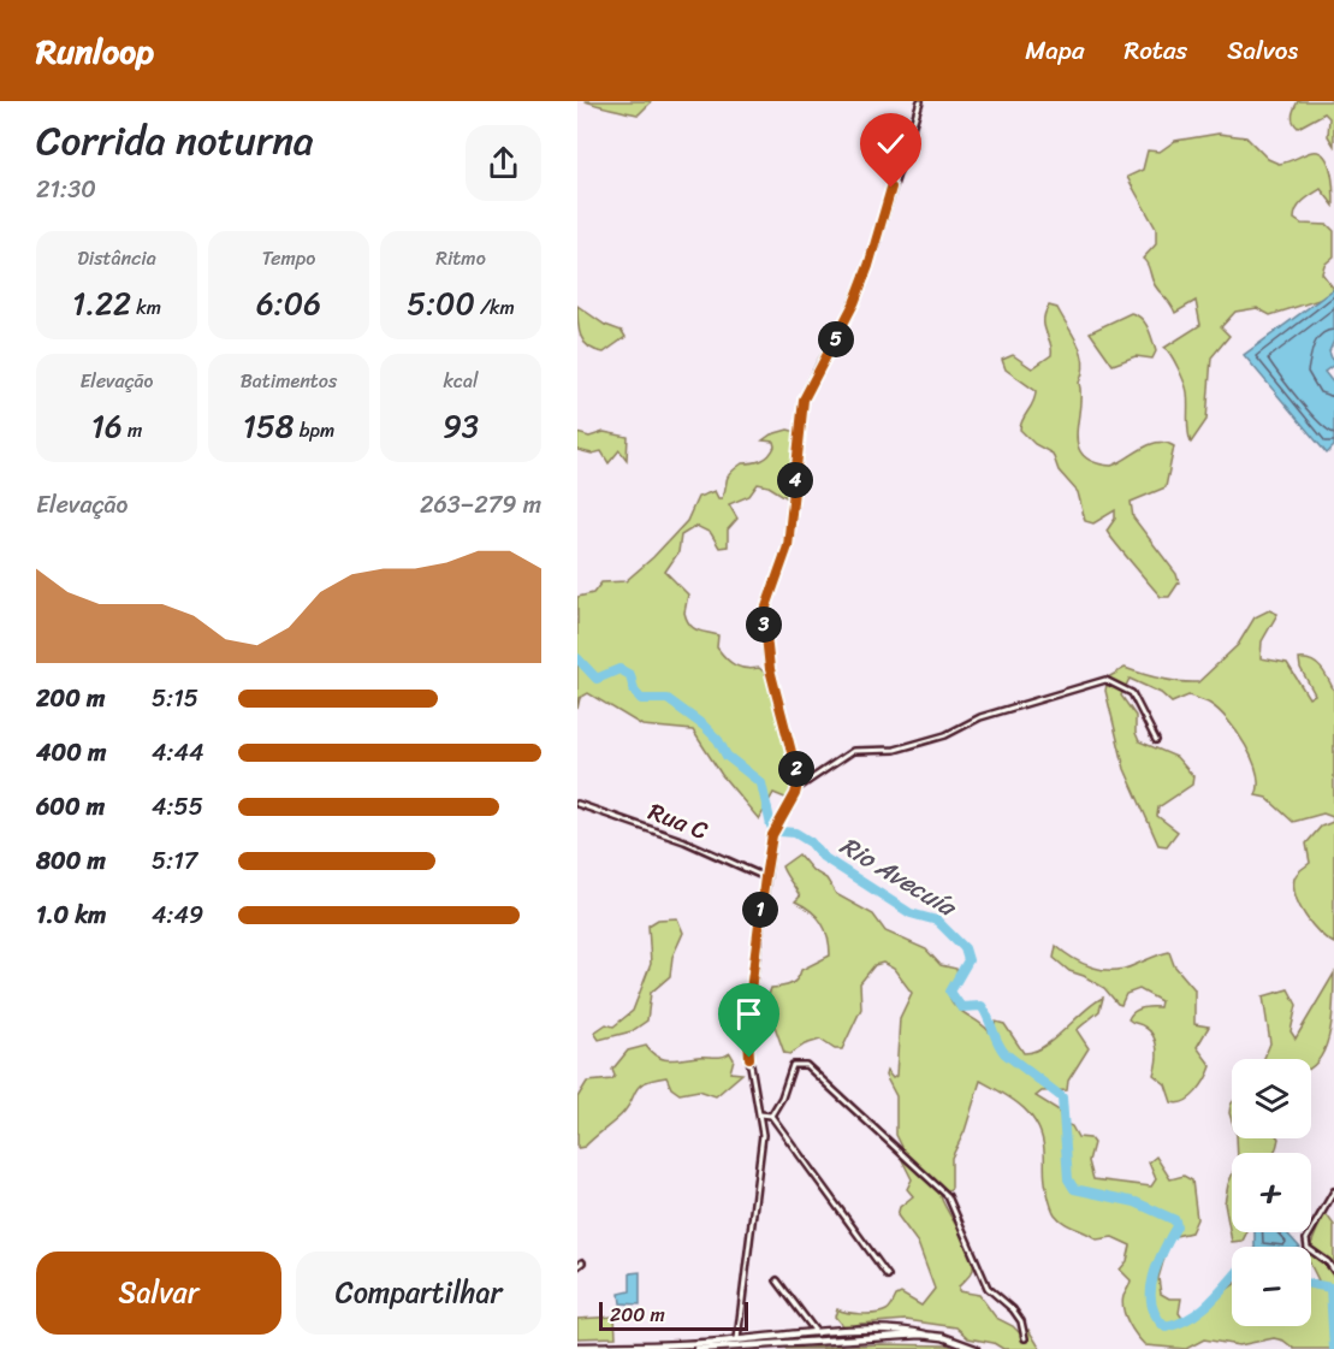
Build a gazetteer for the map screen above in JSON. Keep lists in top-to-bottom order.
{
  "streets": {
    "street": ["Rua C"]
  },
  "water": ["Rio Avecuía"],
  "scale_bar": "200 m",
  "page": {
    "header": "Runloop",
    "nav": ["Mapa", "Rotas", "Salvos"],
    "heading": ["Corrida noturna", "21:30"],
    "stats": [
      ["Distância", "1.22 km"],
      ["Tempo", "6:06"],
      ["Ritmo", "5:00 /km"],
      ["Elevação", "16 m"],
      ["Batimentos", "158 bpm"],
      ["kcal", "93"]
    ],
    "pins": [
      "5",
      "4",
      "3",
      "2",
      "1"
    ],
    "chart": ["Elevação", "263–279 m"],
    "list": [
      {
        "name": "200 m",
        "note": "5:15"
      },
      {
        "name": "400 m",
        "note": "4:44"
      },
      {
        "name": "600 m",
        "note": "4:55"
      },
      {
        "name": "800 m",
        "note": "5:17"
      },
      {
        "name": "1.0 km",
        "note": "4:49"
      }
    ],
    "map_buttons": ["+", "−"],
    "buttons": ["Salvar", "Compartilhar"],
    "scale": "200 m"
  }
}
